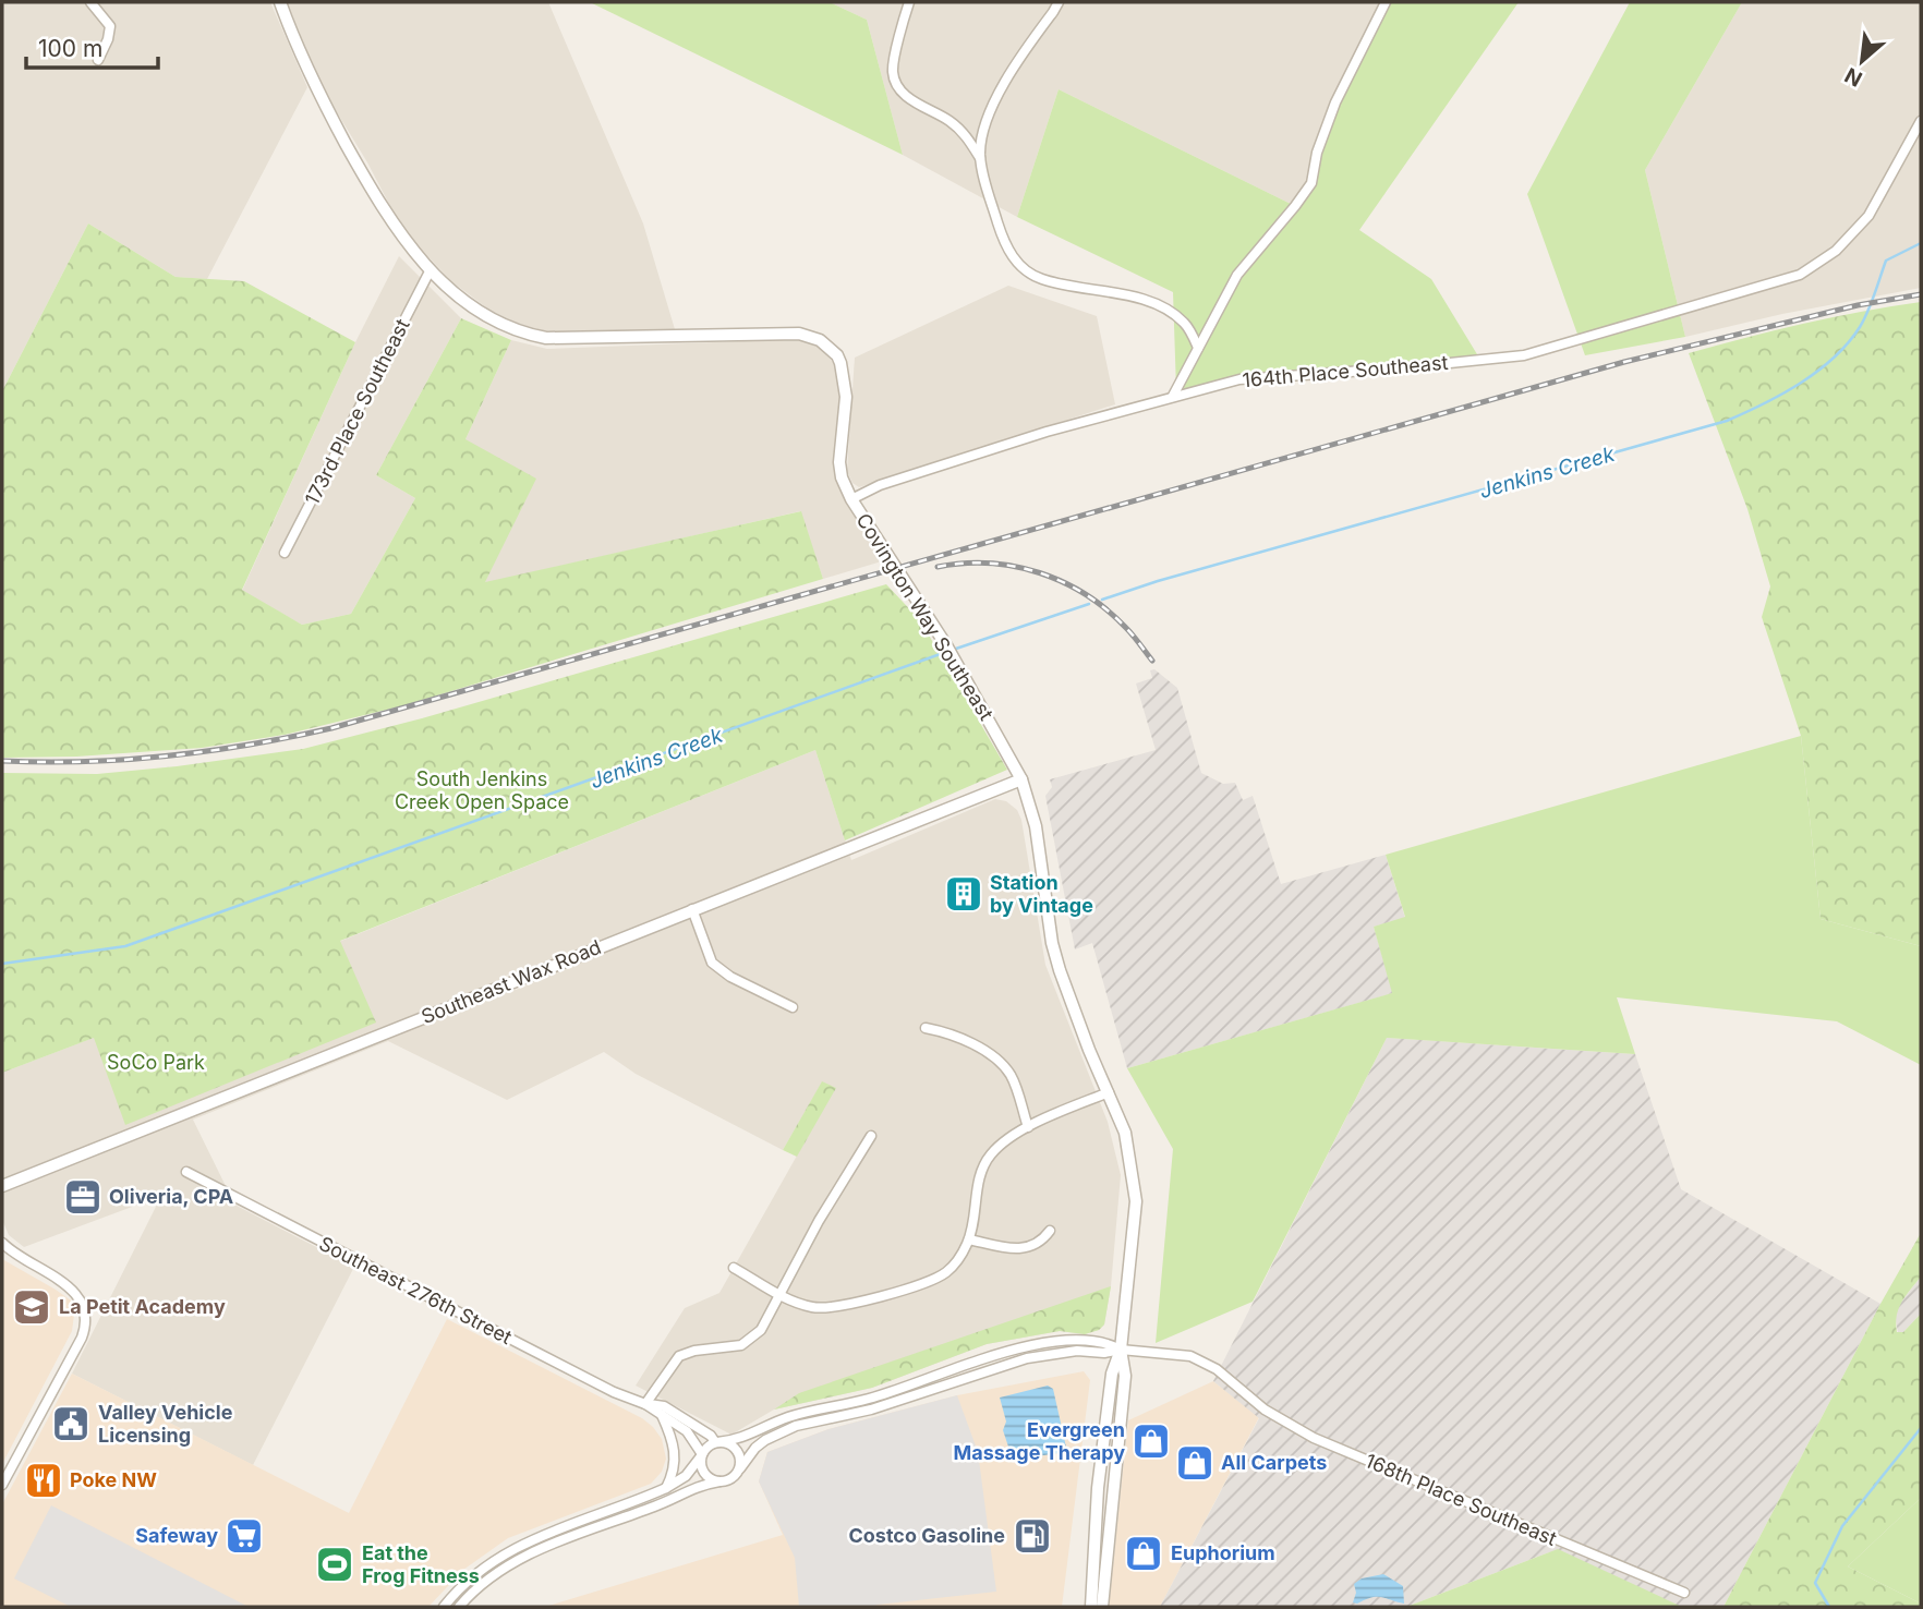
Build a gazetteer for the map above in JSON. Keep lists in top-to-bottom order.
{
  "streets": {
    "street": [
      "164th Place Southeast",
      "173rd Place Southeast",
      "Covington Way Southeast",
      "Southeast Wax Road",
      "Southeast 276th Street",
      "168th Place Southeast"
    ]
  },
  "crossings": [
    ["164th Place Southeast", "Covington Way Southeast"],
    ["173rd Place Southeast", "Covington Way Southeast"],
    ["Covington Way Southeast", "Southeast Wax Road"],
    ["Covington Way Southeast", "168th Place Southeast"],
    ["Southeast 276th Street", "168th Place Southeast"]
  ],
  "water": ["Jenkins Creek"],
  "parks": ["South Jenkins Creek Open Space", "SoCo Park"],
  "places": {
    "building": ["Station by Vintage"],
    "office": ["Oliveria, CPA"],
    "school or university": ["La Petit Academy"],
    "public building": ["Valley Vehicle Licensing"],
    "shop": ["Evergreen Massage Therapy", "All Carpets", "Euphorium"],
    "restaurant": ["Poke NW"],
    "supermarket": ["Safeway"],
    "fuel station": ["Costco Gasoline"],
    "sports": ["Eat the Frog Fitness"]
  },
  "scale_bar": "100 m",
  "north": "bottom left"
}
